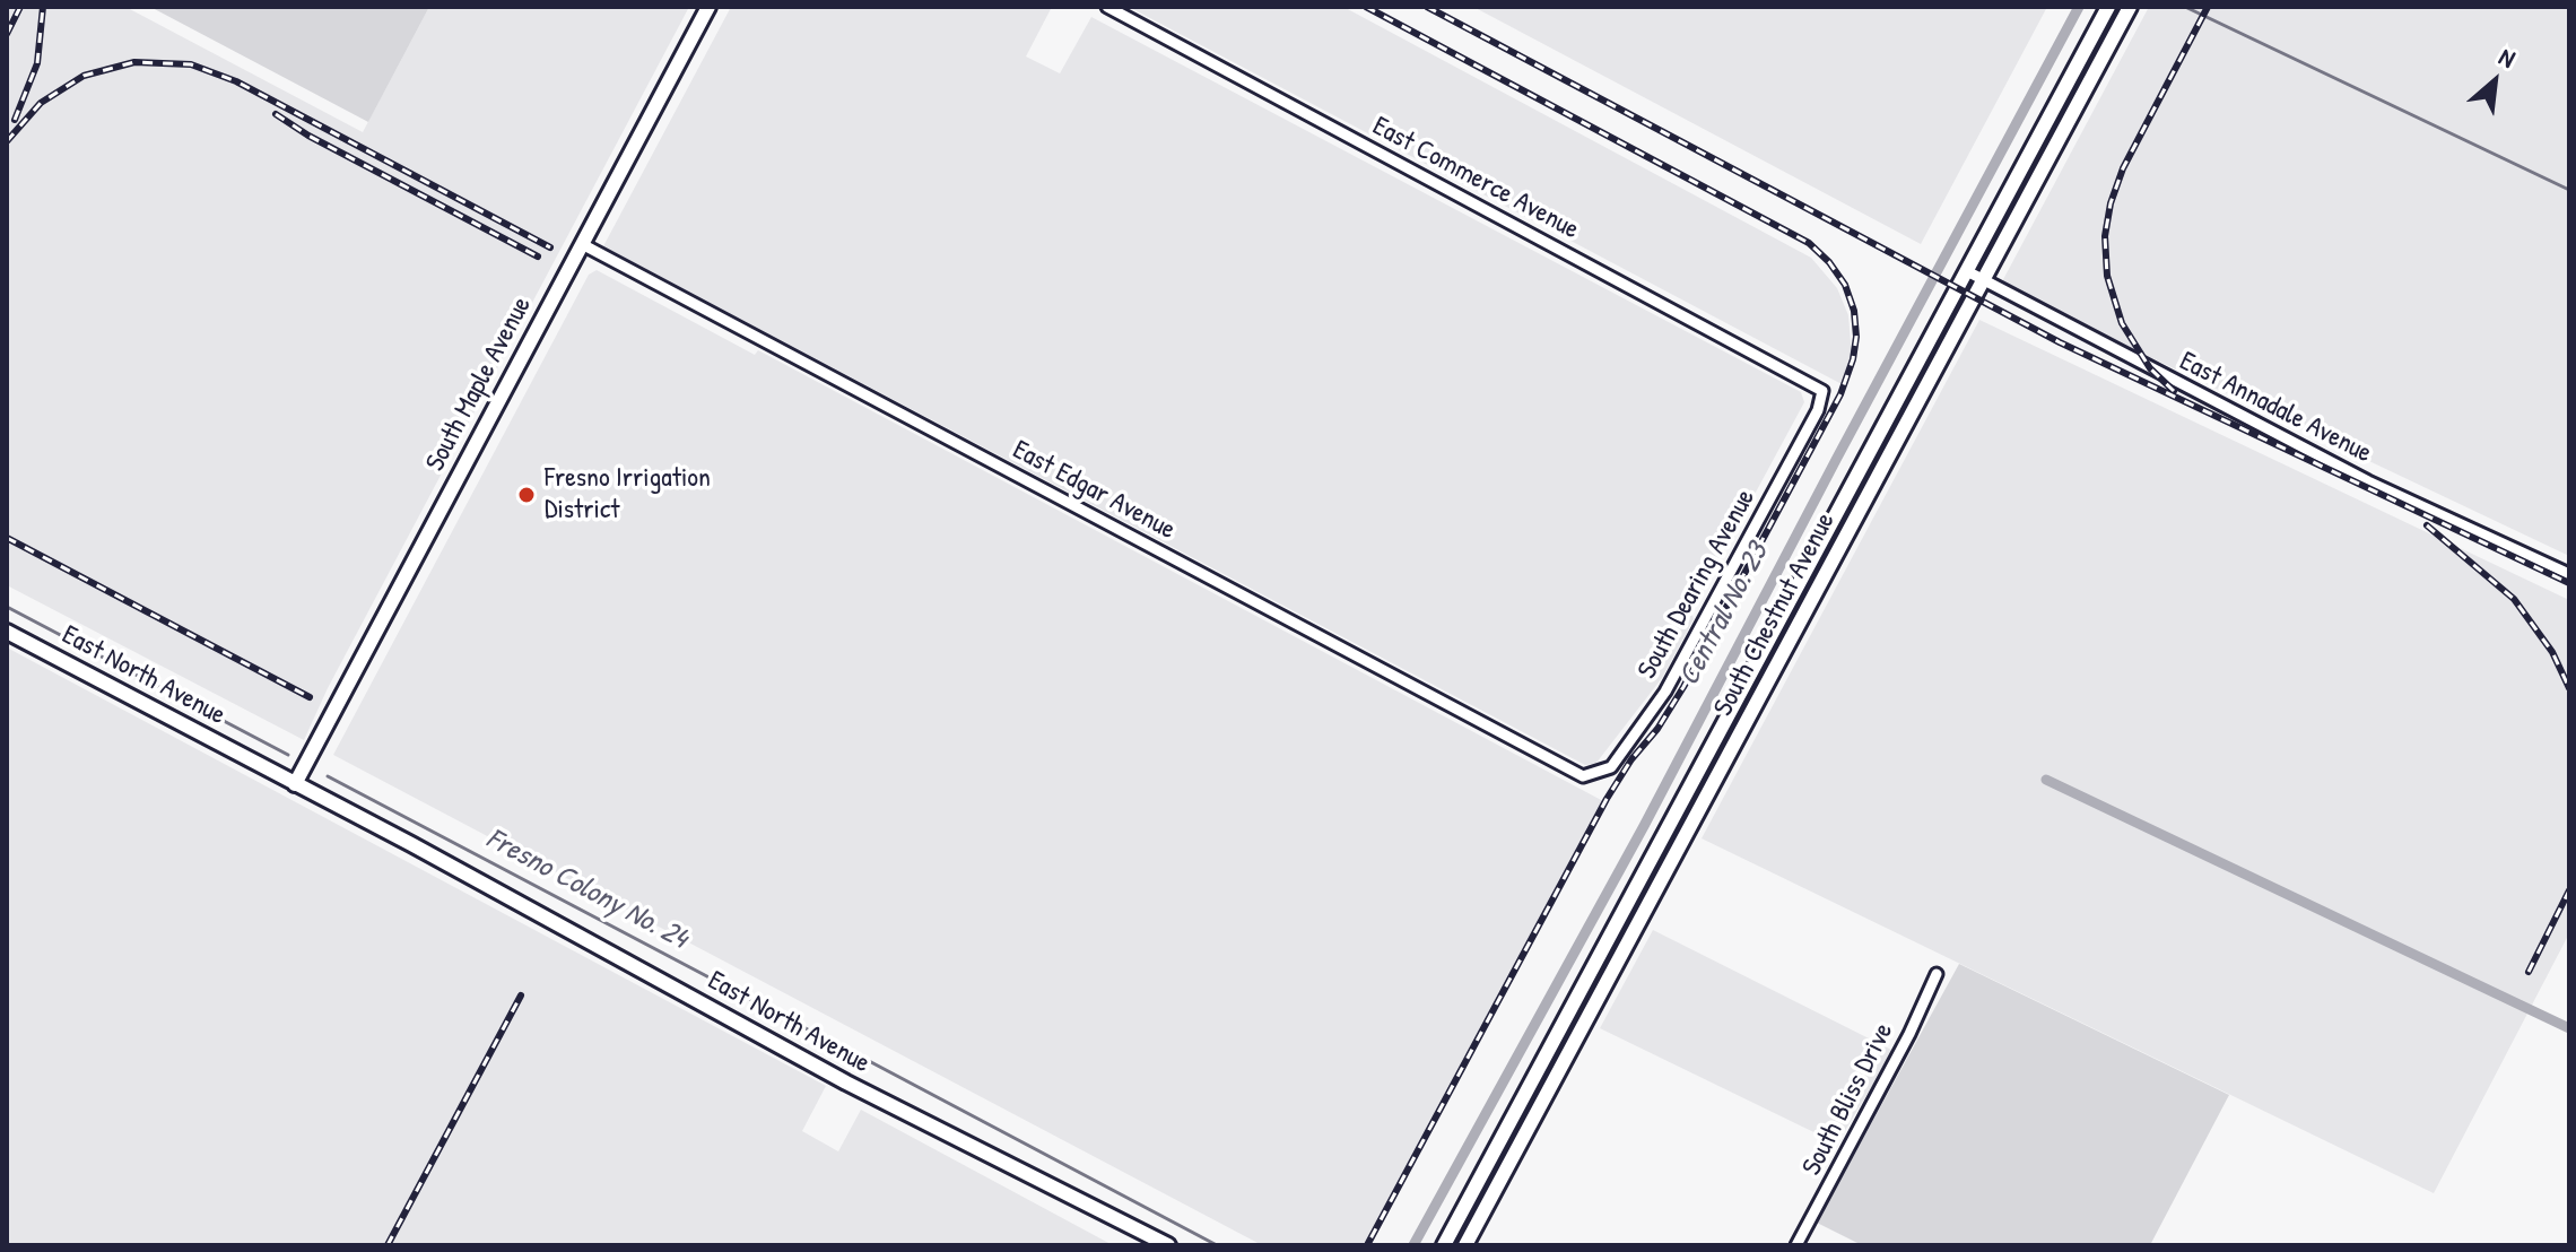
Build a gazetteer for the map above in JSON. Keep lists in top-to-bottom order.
{
  "streets": {
    "main road": ["South Maple Avenue", "South Chestnut Avenue", "East North Avenue"],
    "street": [
      "East Commerce Avenue",
      "East Annadale Avenue",
      "East Edgar Avenue",
      "South Dearing Avenue",
      "South Bliss Drive"
    ]
  },
  "crossings": [
    ["East Commerce Avenue", "South Dearing Avenue"],
    ["South Maple Avenue", "East Edgar Avenue"],
    ["South Maple Avenue", "East North Avenue"],
    ["East Annadale Avenue", "South Chestnut Avenue"],
    ["East Edgar Avenue", "South Dearing Avenue"]
  ],
  "water": ["Central No. 23", "Fresno Colony No. 24"],
  "places": ["Fresno Irrigation District"],
  "north": "top right"
}
